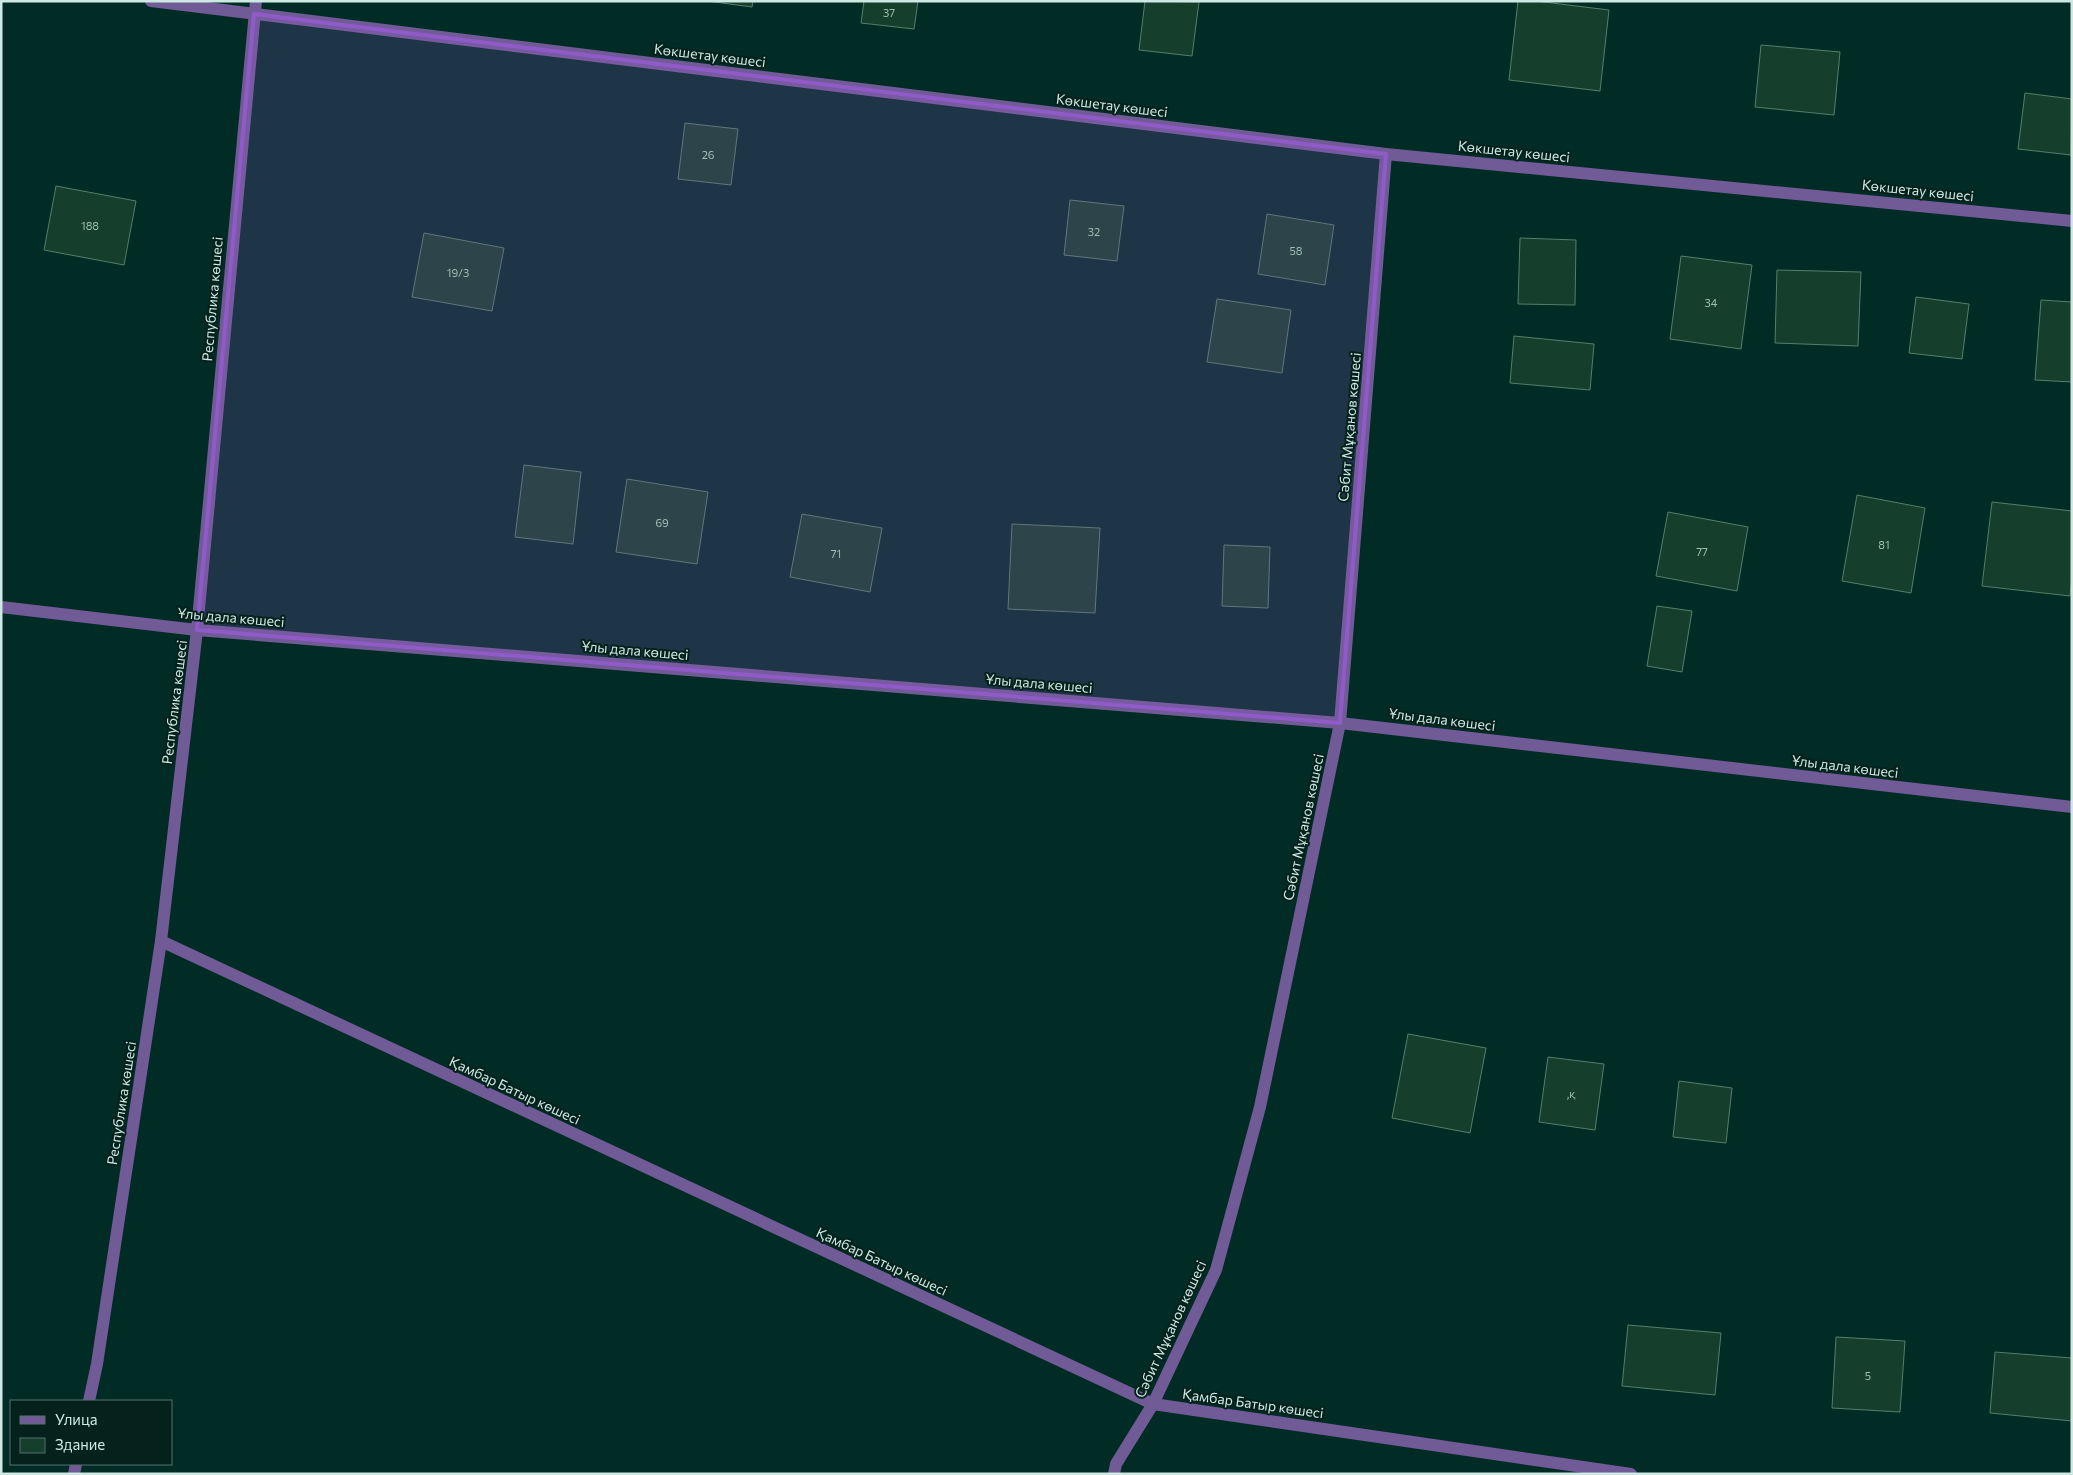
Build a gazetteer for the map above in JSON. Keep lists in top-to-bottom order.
{
  "streets": {
    "street": [
      "Көкшетау көшесі",
      "Республика көшесі",
      "Сәбит Мұқанов көшесі",
      "Ұлы дала көшесі",
      "Қамбар Батыр көшесі"
    ]
  },
  "crossings": [
    ["Көкшетау көшесі", "Республика көшесі"],
    ["Көкшетау көшесі", "Сәбит Мұқанов көшесі"],
    ["Республика көшесі", "Ұлы дала көшесі"],
    ["Республика көшесі", "Қамбар Батыр көшесі"],
    ["Сәбит Мұқанов көшесі", "Ұлы дала көшесі"],
    ["Сәбит Мұқанов көшесі", "Қамбар Батыр көшесі"]
  ],
  "house_numbers": [
    "37",
    "26",
    "188",
    "32",
    "58",
    "19/3",
    "34",
    "69",
    "81",
    "77",
    "71",
    ",қ",
    "5"
  ],
  "legend": ["Улица", "Здание"]
}
